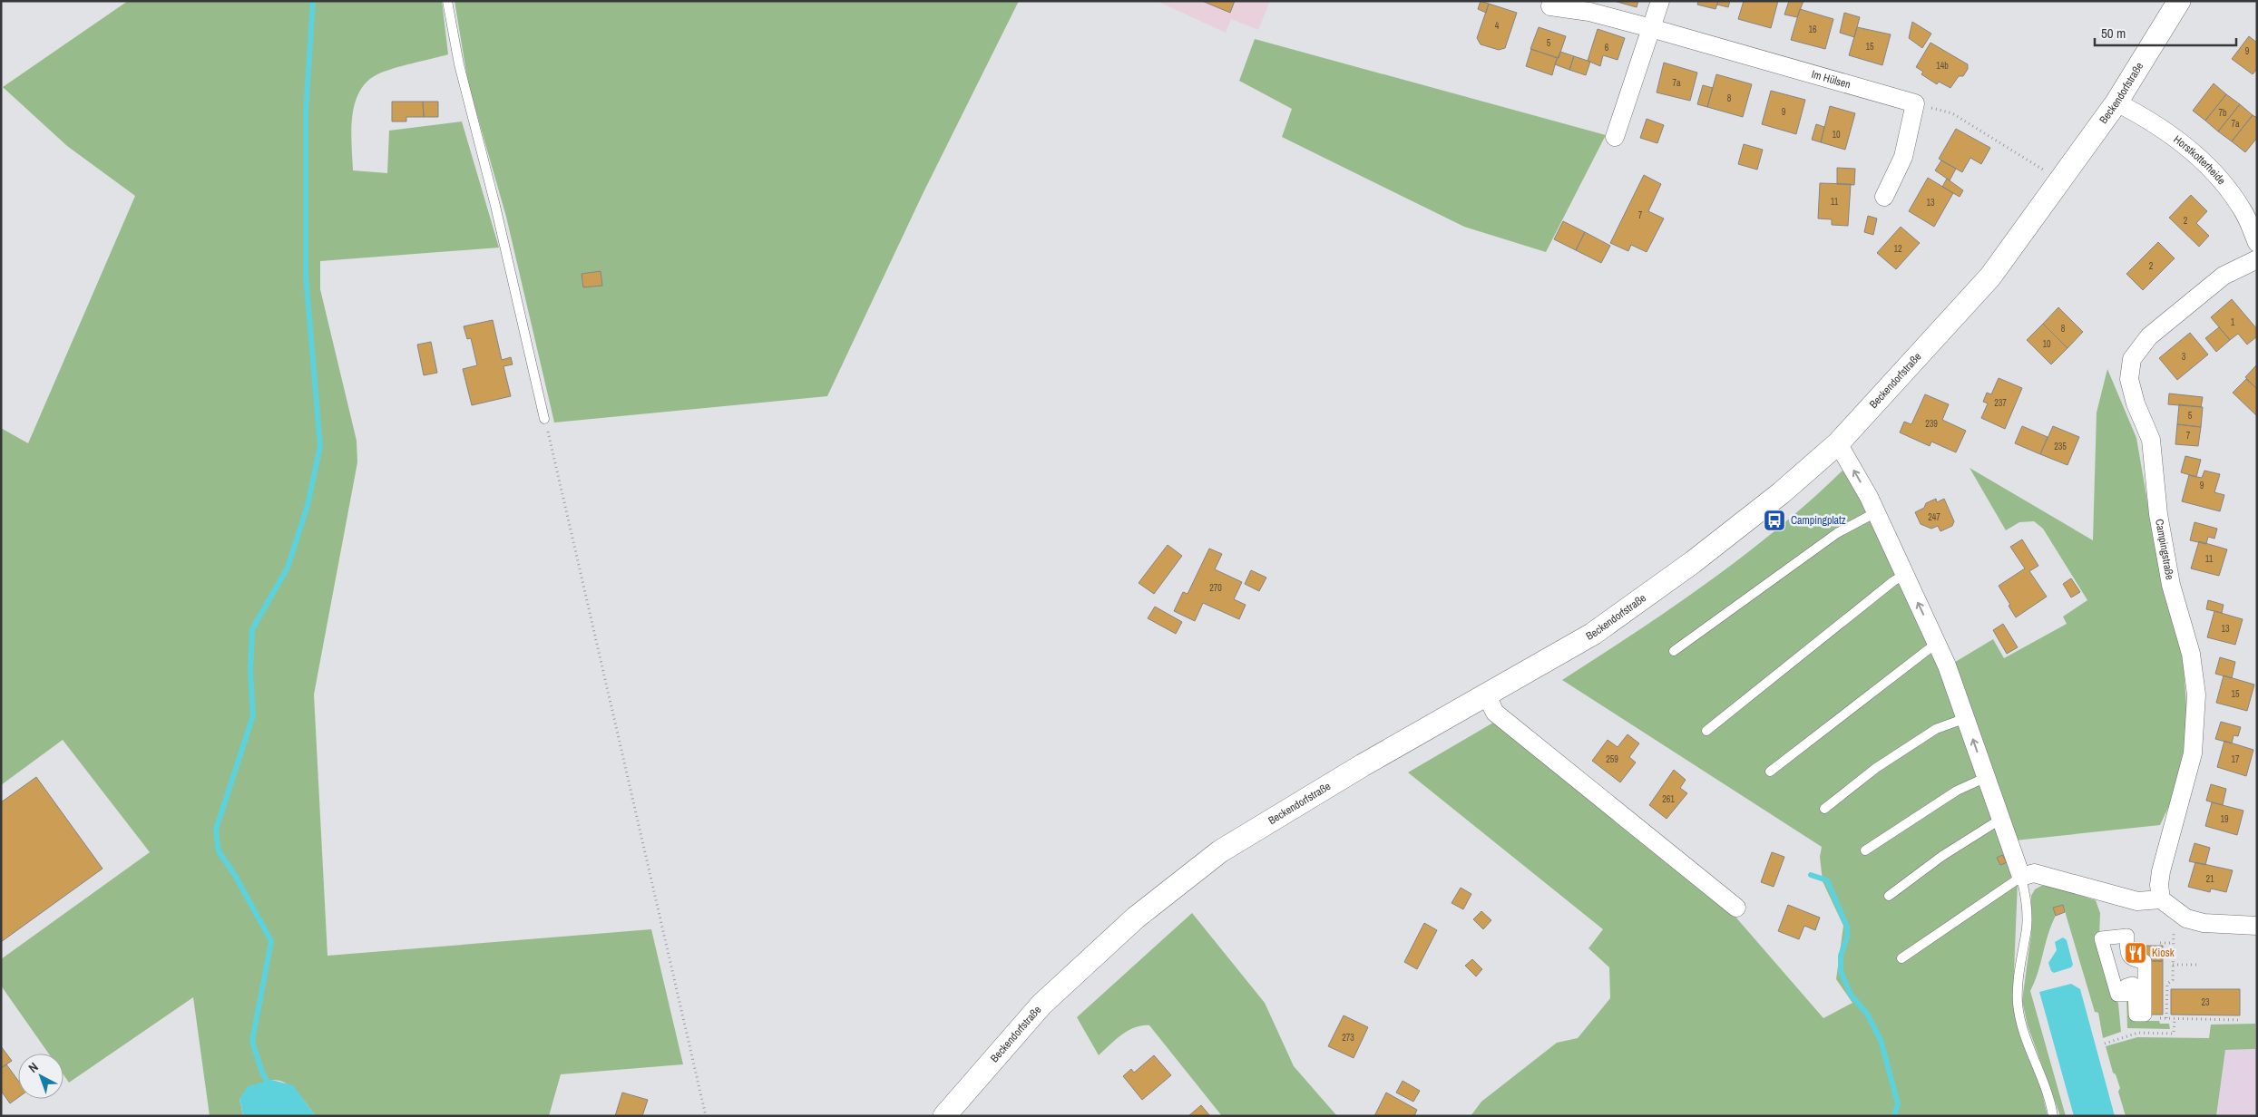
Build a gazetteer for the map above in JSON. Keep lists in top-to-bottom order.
{
  "streets": {
    "street": [
      "Im Hülsen",
      "Beckendorfstraße",
      "Horstkotterheide",
      "Campingstraße"
    ]
  },
  "crossings": [
    ["Beckendorfstraße", "Horstkotterheide"]
  ],
  "places": {
    "bus stop": ["Campingplatz"],
    "restaurant": ["Kiosk"]
  },
  "house_numbers": [
    "4",
    "16",
    "5",
    "15",
    "6",
    "9",
    "14b",
    "7a",
    "8",
    "9",
    "7b",
    "7a",
    "10",
    "11",
    "13",
    "7",
    "2",
    "12",
    "2",
    "1",
    "8",
    "10",
    "3",
    "237",
    "5",
    "239",
    "7",
    "235",
    "9",
    "247",
    "11",
    "270",
    "13",
    "15",
    "259",
    "17",
    "261",
    "19",
    "21",
    "23",
    "273"
  ],
  "scale_bar": "50 m",
  "north": "top left"
}
